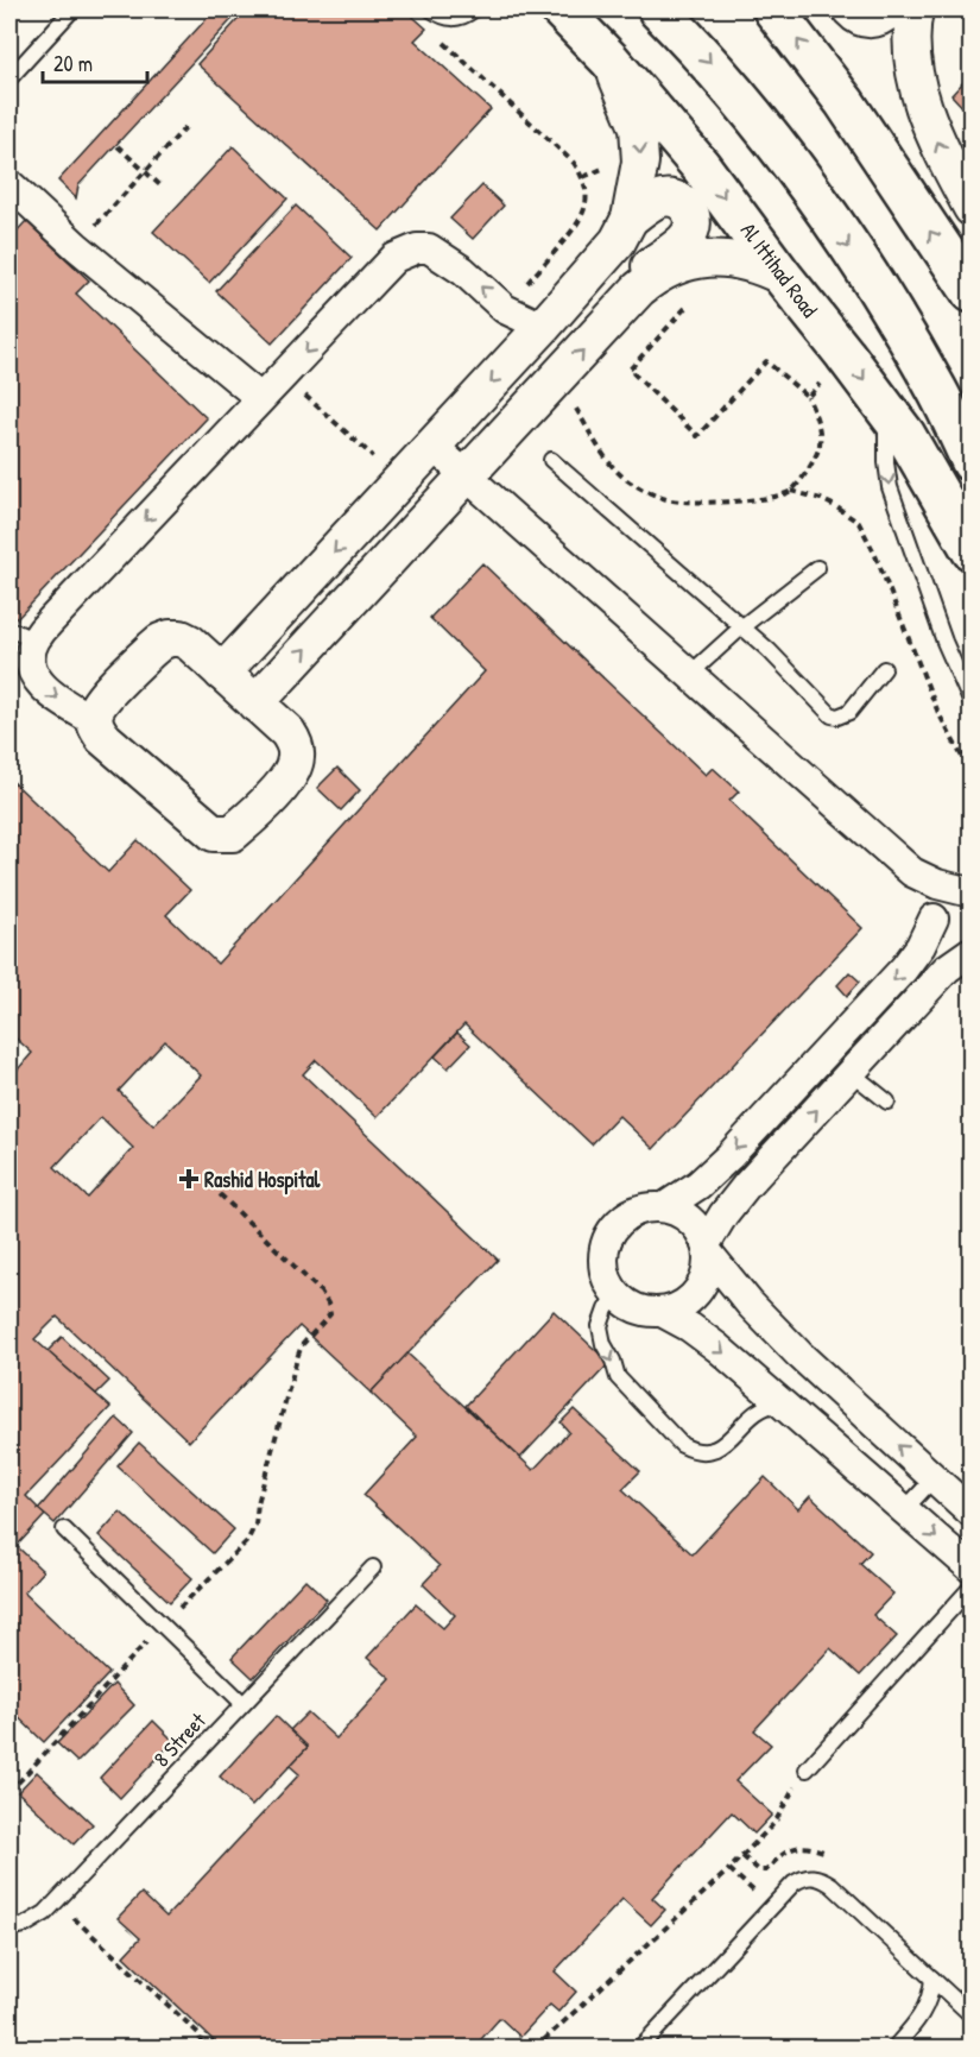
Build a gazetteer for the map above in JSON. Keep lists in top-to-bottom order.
{
  "streets": {
    "main road": ["Al Ittihad Road"],
    "lane": ["8 Street"]
  },
  "places": {
    "health": ["Rashid Hospital"]
  },
  "scale_bar": "20 m"
}
